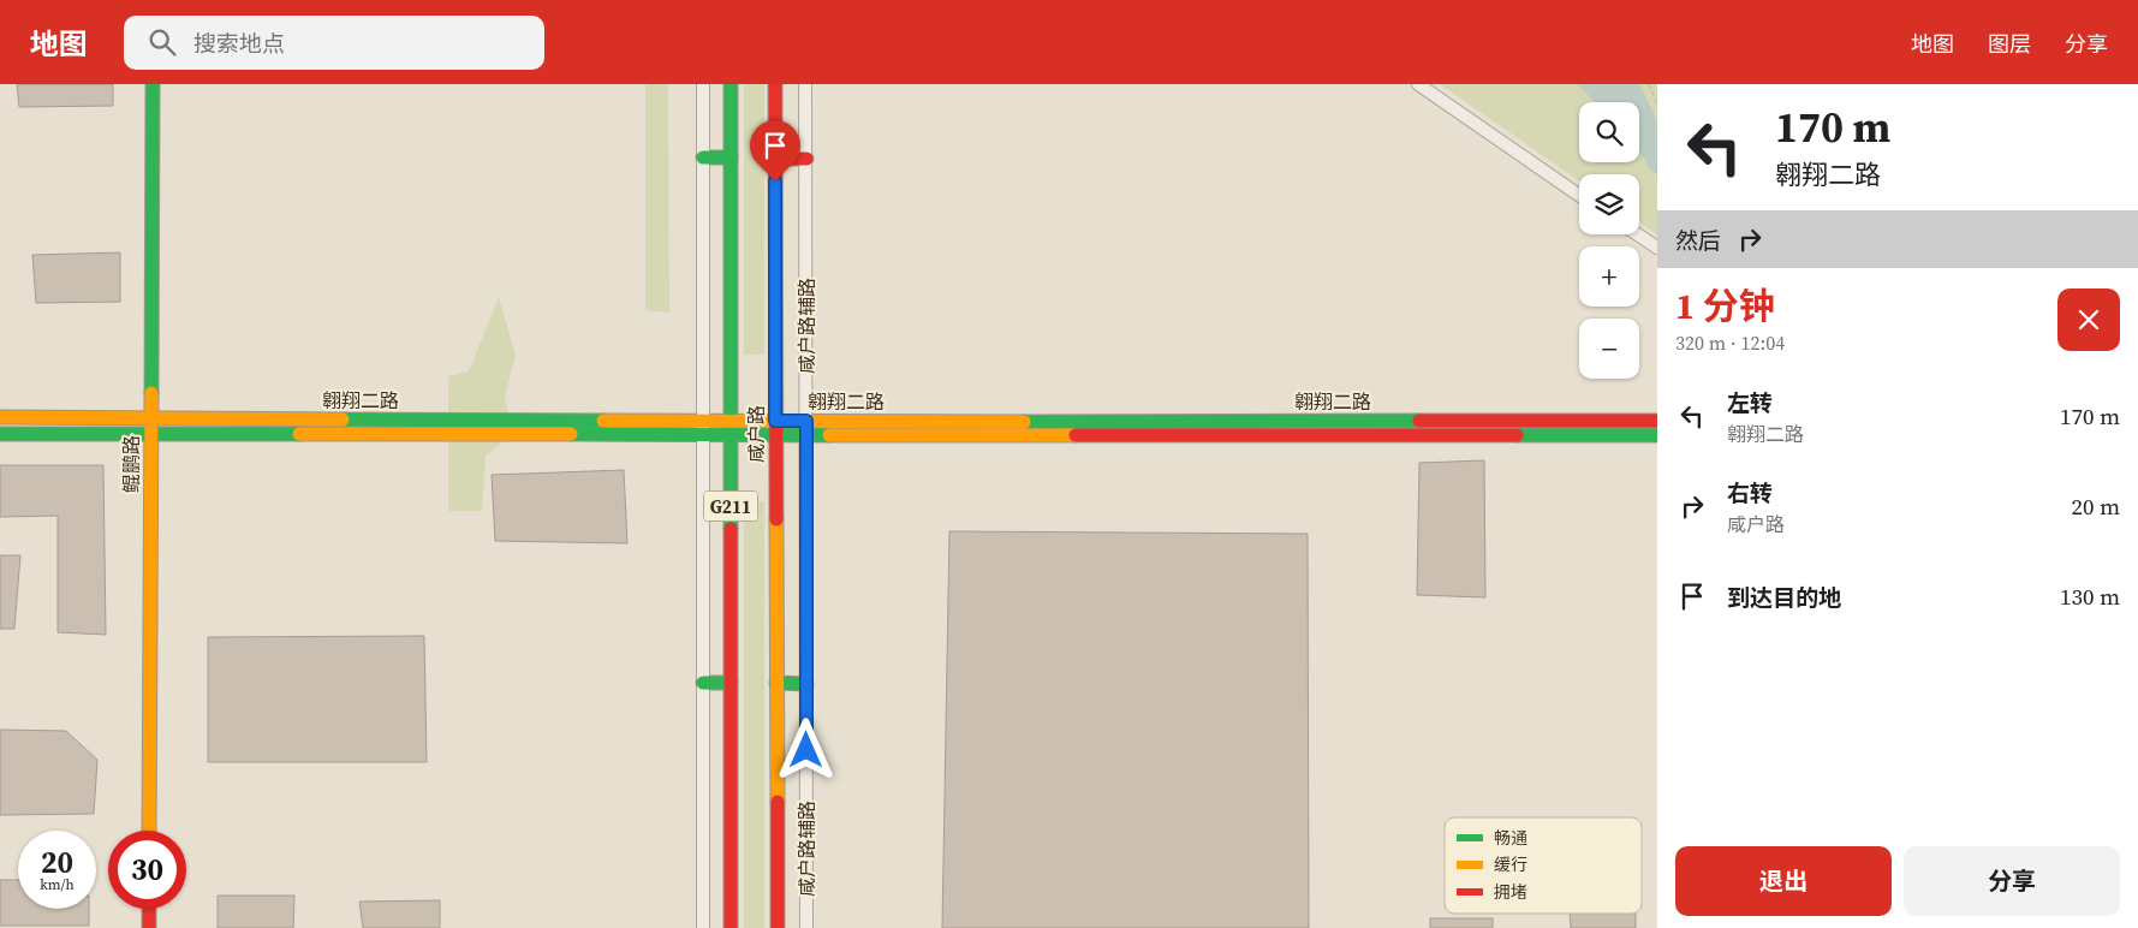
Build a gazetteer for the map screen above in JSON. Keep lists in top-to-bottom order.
{
  "streets": {
    "street": [
      "咸户路辅路",
      "翱翔二路",
      "咸户路",
      "鲲鹏路",
      "G211"
    ]
  },
  "crossings": [
    ["咸户路辅路", "翱翔二路"],
    ["翱翔二路", "咸户路"],
    ["翱翔二路", "鲲鹏路"]
  ],
  "legend": ["畅通", "缓行", "拥堵"],
  "page": {
    "header": "地图",
    "search": "搜索地点",
    "nav": ["地图", "图层", "分享"],
    "turn": ["170 m", "翱翔二路"],
    "map_buttons": ["+", "−"],
    "then": "然后",
    "heading": ["1 分钟", "320 m · 12:04"],
    "list": [
      {
        "name": "左转",
        "note": "翱翔二路",
        "value": "170 m"
      },
      {
        "name": "右转",
        "note": "咸户路",
        "value": "20 m"
      },
      {
        "name": "到达目的地",
        "value": "130 m"
      }
    ],
    "speed": "20 km/h",
    "limit": "30",
    "buttons": ["退出", "分享"]
  }
}
